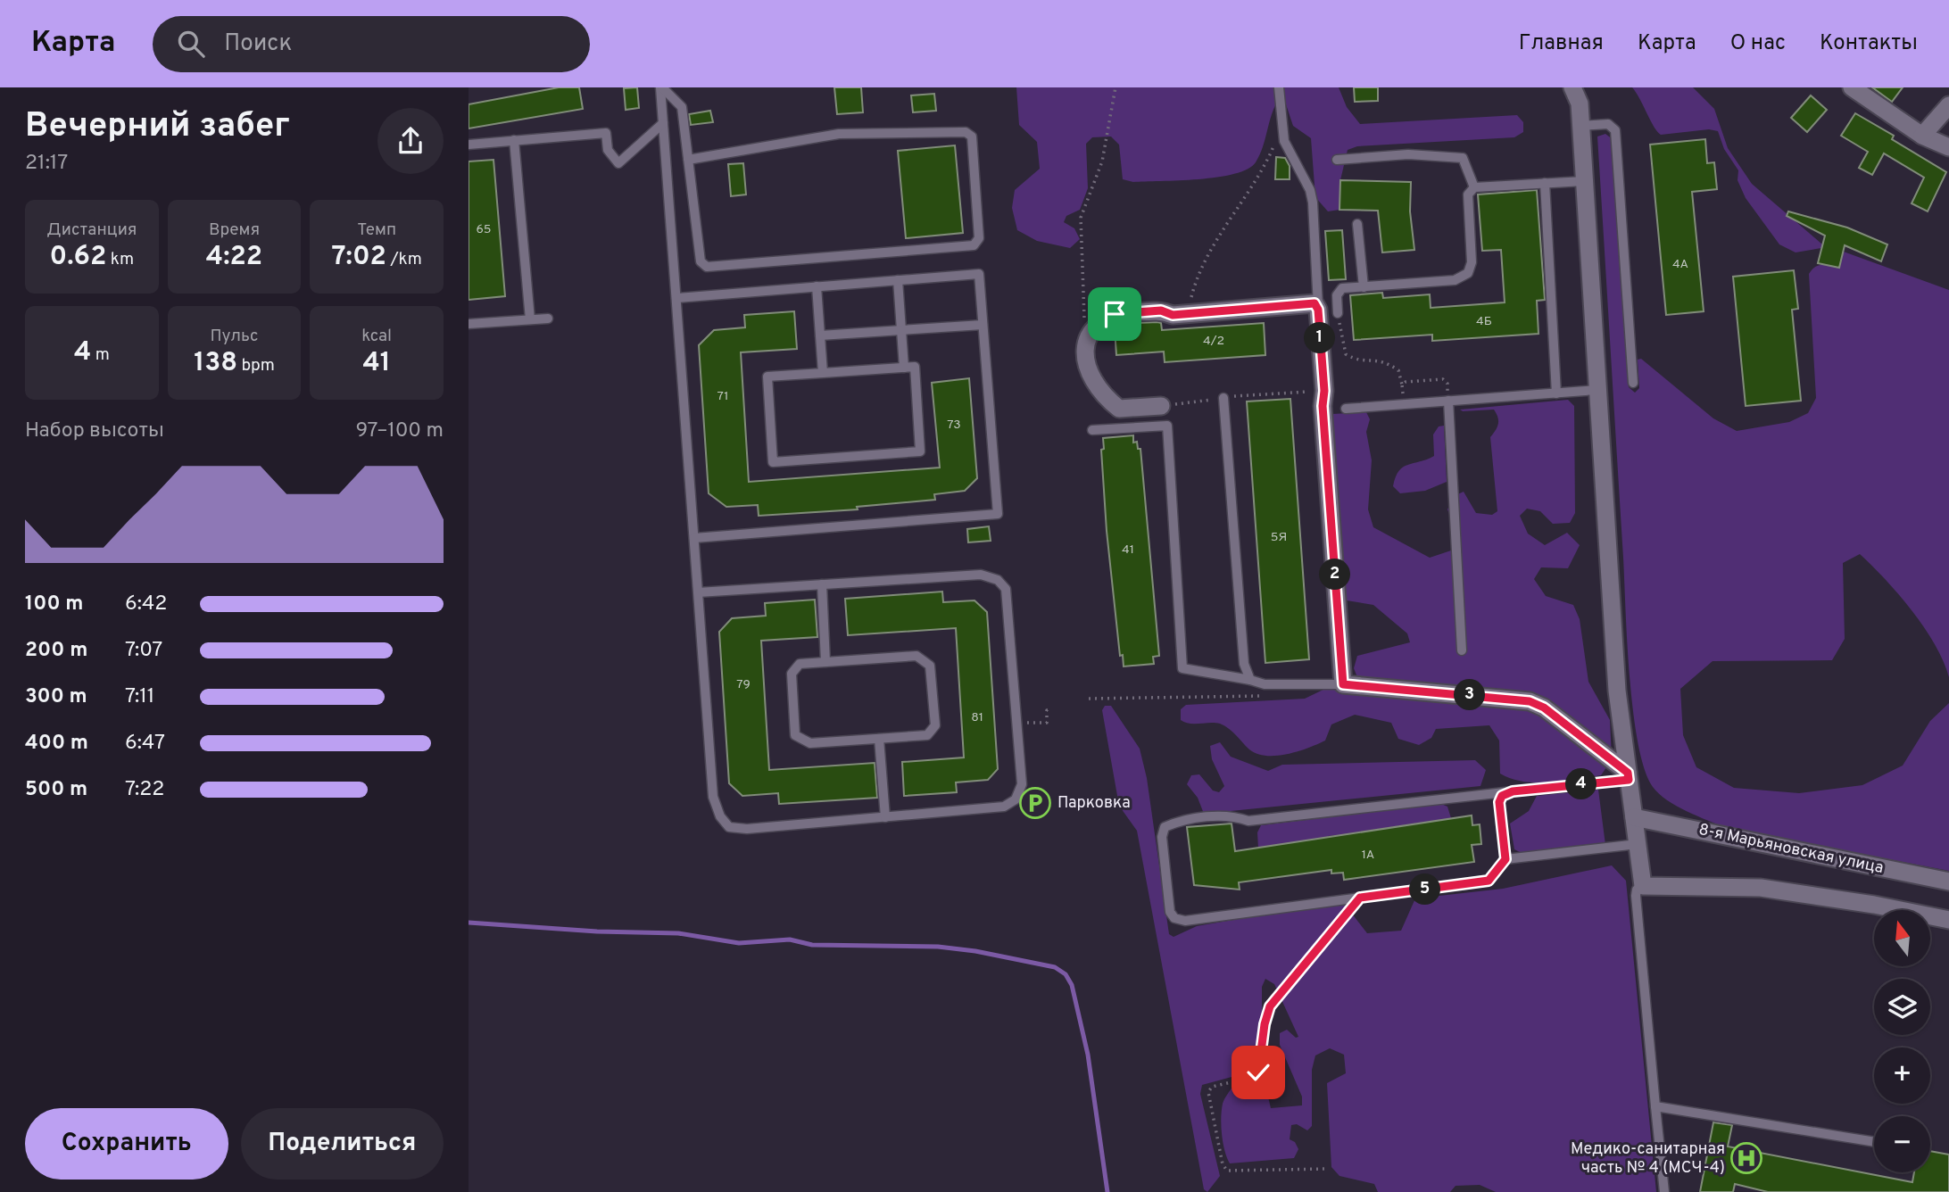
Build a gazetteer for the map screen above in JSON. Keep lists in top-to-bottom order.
{
  "streets": {
    "street": ["8-я Марьяновская улица"]
  },
  "places": {
    "parking": ["Парковка"],
    "hospital": ["Медико-санитарная часть № 4 (МСЧ-4)"]
  },
  "house_numbers": [
    "65",
    "4А",
    "4Б",
    "4/2",
    "71",
    "73",
    "5Я",
    "41",
    "79",
    "81",
    "1А"
  ],
  "north": "top",
  "page": {
    "header": "Карта",
    "search": "Поиск",
    "nav": [
      "Главная",
      "Карта",
      "О нас",
      "Контакты"
    ],
    "heading": ["Вечерний забег", "21:17"],
    "stats": [
      ["Дистанция", "0.62 km"],
      ["Время", "4:22"],
      ["Темп", "7:02 /km"],
      ["4 m"],
      ["Пульс", "138 bpm"],
      ["kcal", "41"]
    ],
    "pins": [
      "1",
      "2",
      "3",
      "4",
      "5"
    ],
    "chart": ["Набор высоты", "97–100 m"],
    "list": [
      {
        "name": "100 m",
        "note": "6:42"
      },
      {
        "name": "200 m",
        "note": "7:07"
      },
      {
        "name": "300 m",
        "note": "7:11"
      },
      {
        "name": "400 m",
        "note": "6:47"
      },
      {
        "name": "500 m",
        "note": "7:22"
      }
    ],
    "map_buttons": ["+", "−"],
    "buttons": ["Сохранить", "Поделиться"]
  }
}
